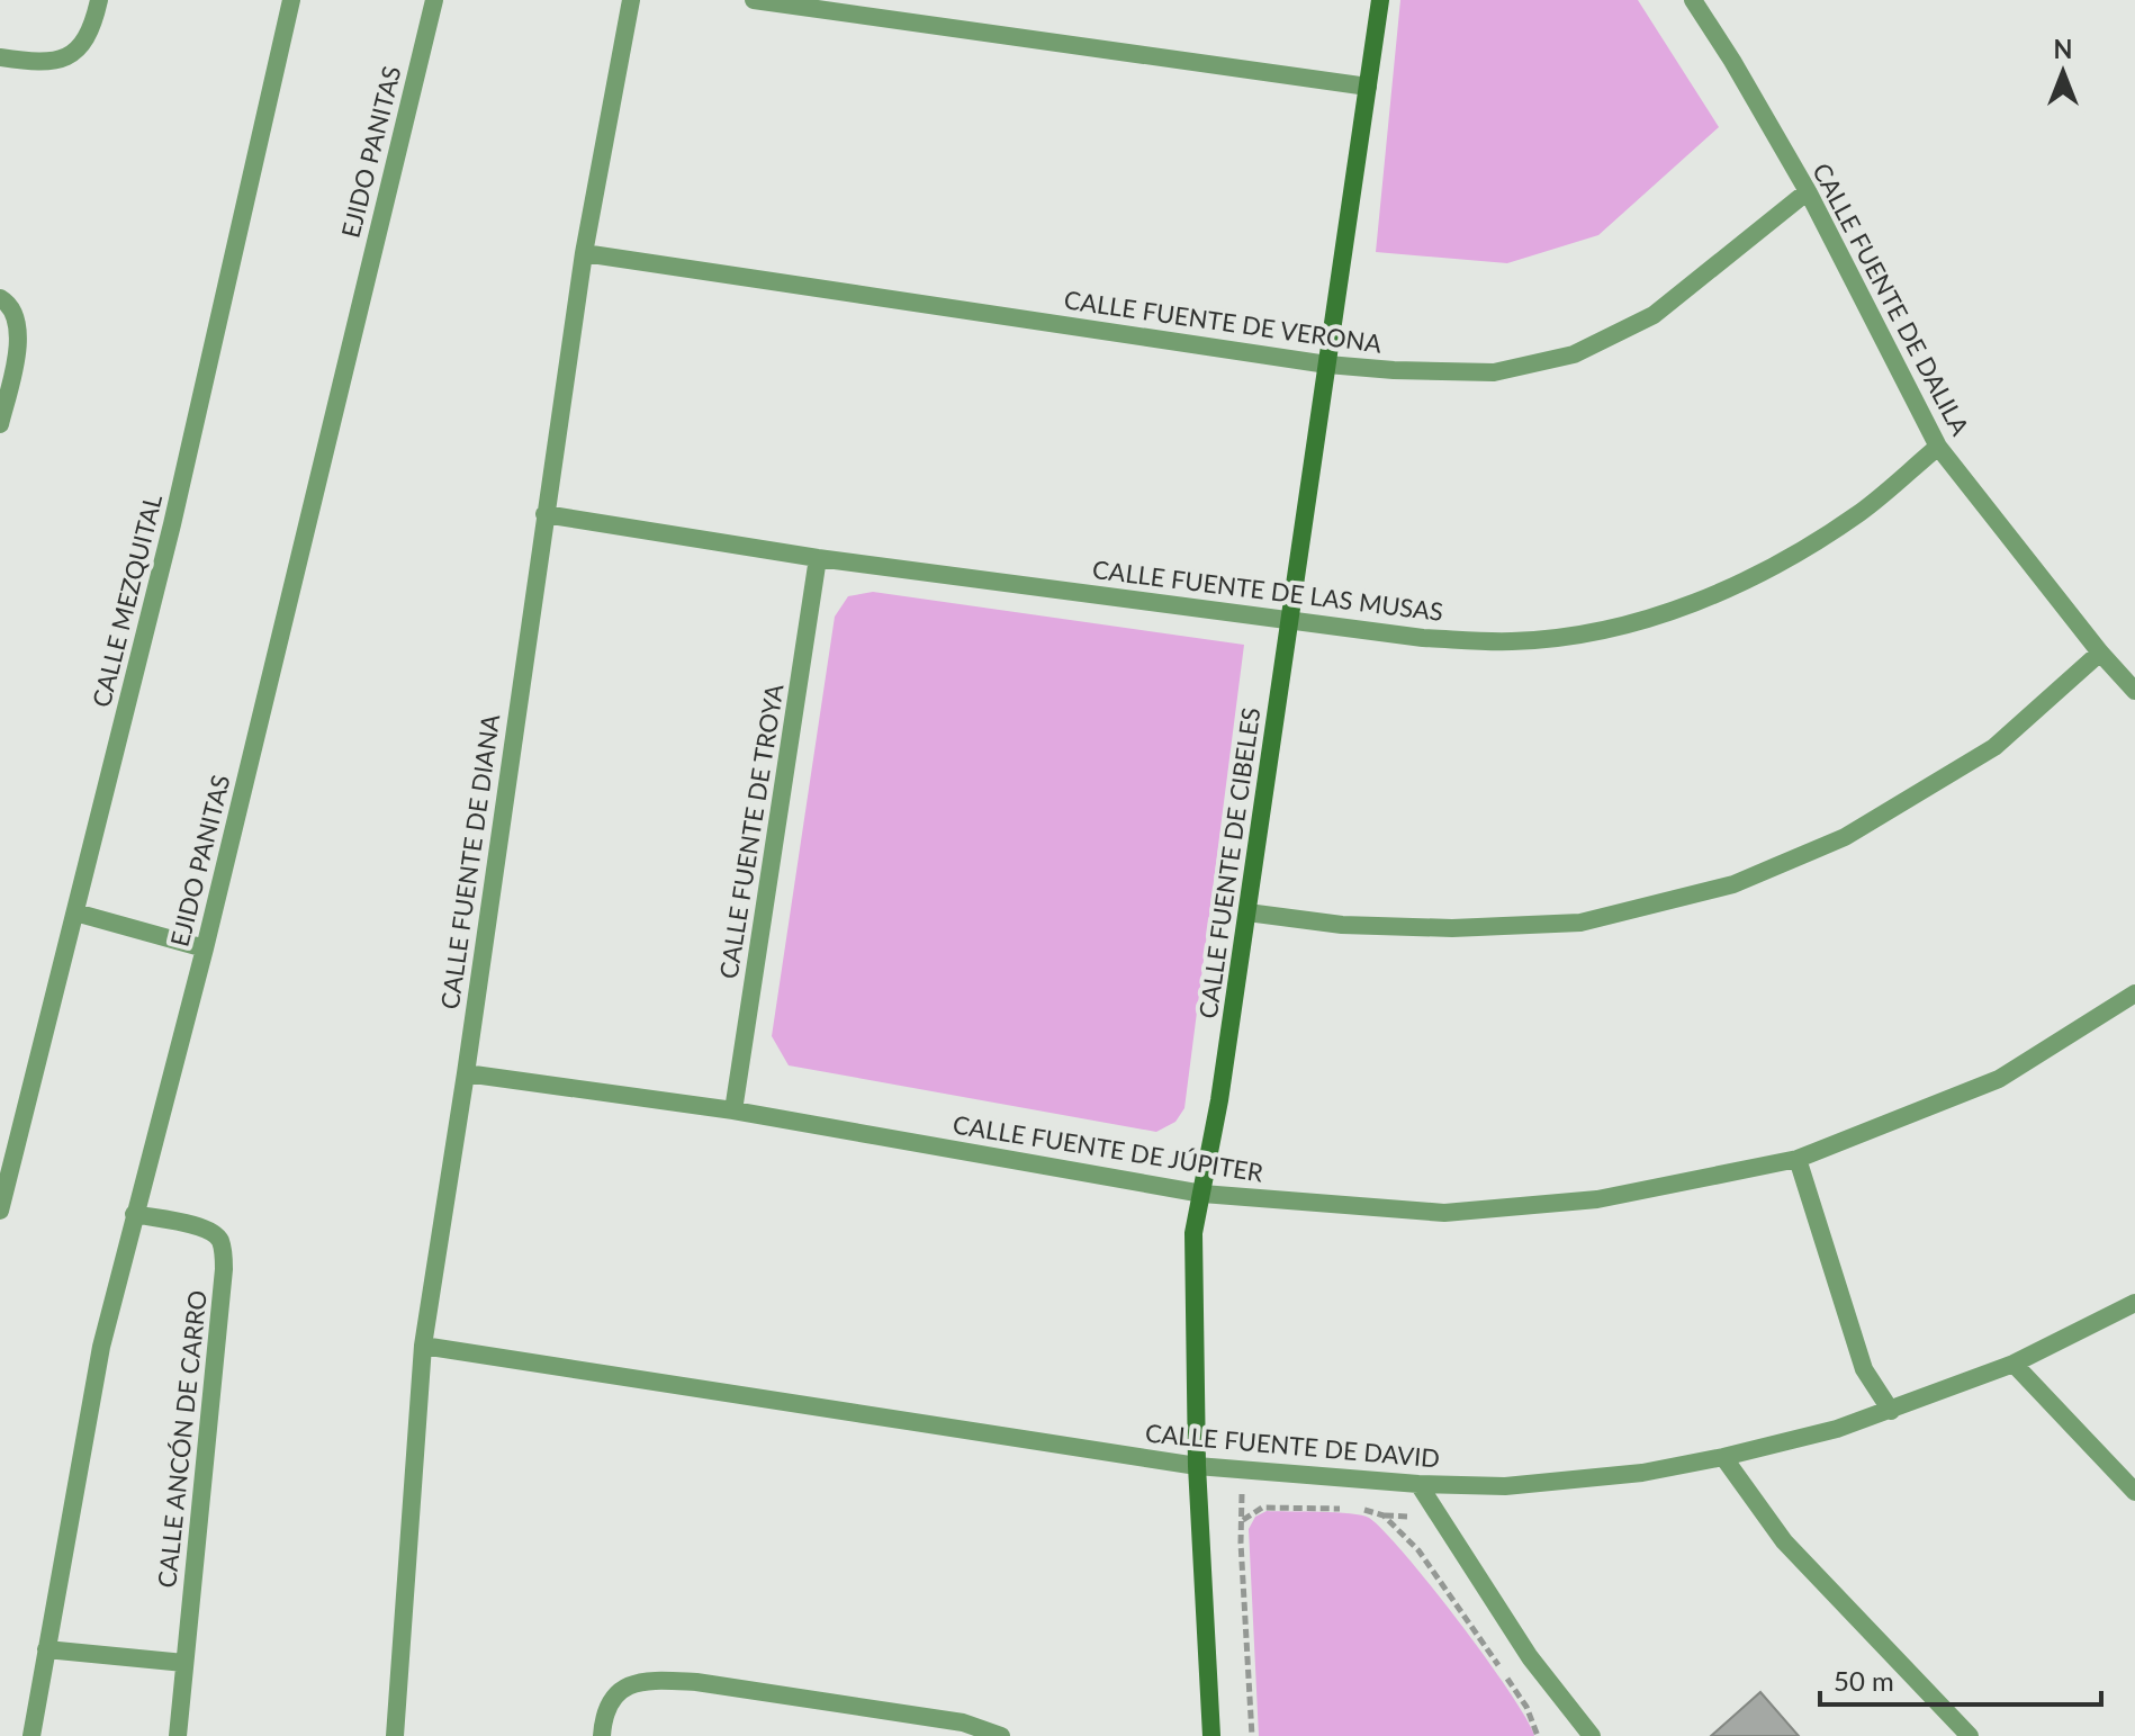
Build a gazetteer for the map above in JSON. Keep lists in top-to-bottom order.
{
  "streets": {
    "street": [
      "EJIDO PANITAS",
      "CALLE FUENTE DE DALILA",
      "CALLE FUENTE DE VERONA",
      "CALLE FUENTE DE LAS MUSAS",
      "CALLE MEZQUITAL",
      "CALLE FUENTE DE TROYA",
      "CALLE FUENTE DE DIANA",
      "CALLE FUENTE DE CIBELES",
      "CALLE FUENTE DE JÚPITER",
      "CALLE ANCÓN DE CARRO",
      "CALLE FUENTE DE DAVID"
    ]
  },
  "crossings": [
    ["EJIDO PANITAS", "CALLE ANCÓN DE CARRO"],
    ["CALLE FUENTE DE DALILA", "CALLE FUENTE DE VERONA"],
    ["CALLE FUENTE DE DALILA", "CALLE FUENTE DE LAS MUSAS"],
    ["CALLE FUENTE DE VERONA", "CALLE FUENTE DE DIANA"],
    ["CALLE FUENTE DE VERONA", "CALLE FUENTE DE CIBELES"],
    ["CALLE FUENTE DE LAS MUSAS", "CALLE FUENTE DE TROYA"],
    ["CALLE FUENTE DE LAS MUSAS", "CALLE FUENTE DE DIANA"],
    ["CALLE FUENTE DE LAS MUSAS", "CALLE FUENTE DE CIBELES"],
    ["CALLE FUENTE DE TROYA", "CALLE FUENTE DE JÚPITER"],
    ["CALLE FUENTE DE DIANA", "CALLE FUENTE DE JÚPITER"],
    ["CALLE FUENTE DE DIANA", "CALLE FUENTE DE DAVID"],
    ["CALLE FUENTE DE CIBELES", "CALLE FUENTE DE JÚPITER"],
    ["CALLE FUENTE DE CIBELES", "CALLE FUENTE DE DAVID"]
  ],
  "scale_bar": "50 m",
  "north": "top"
}
